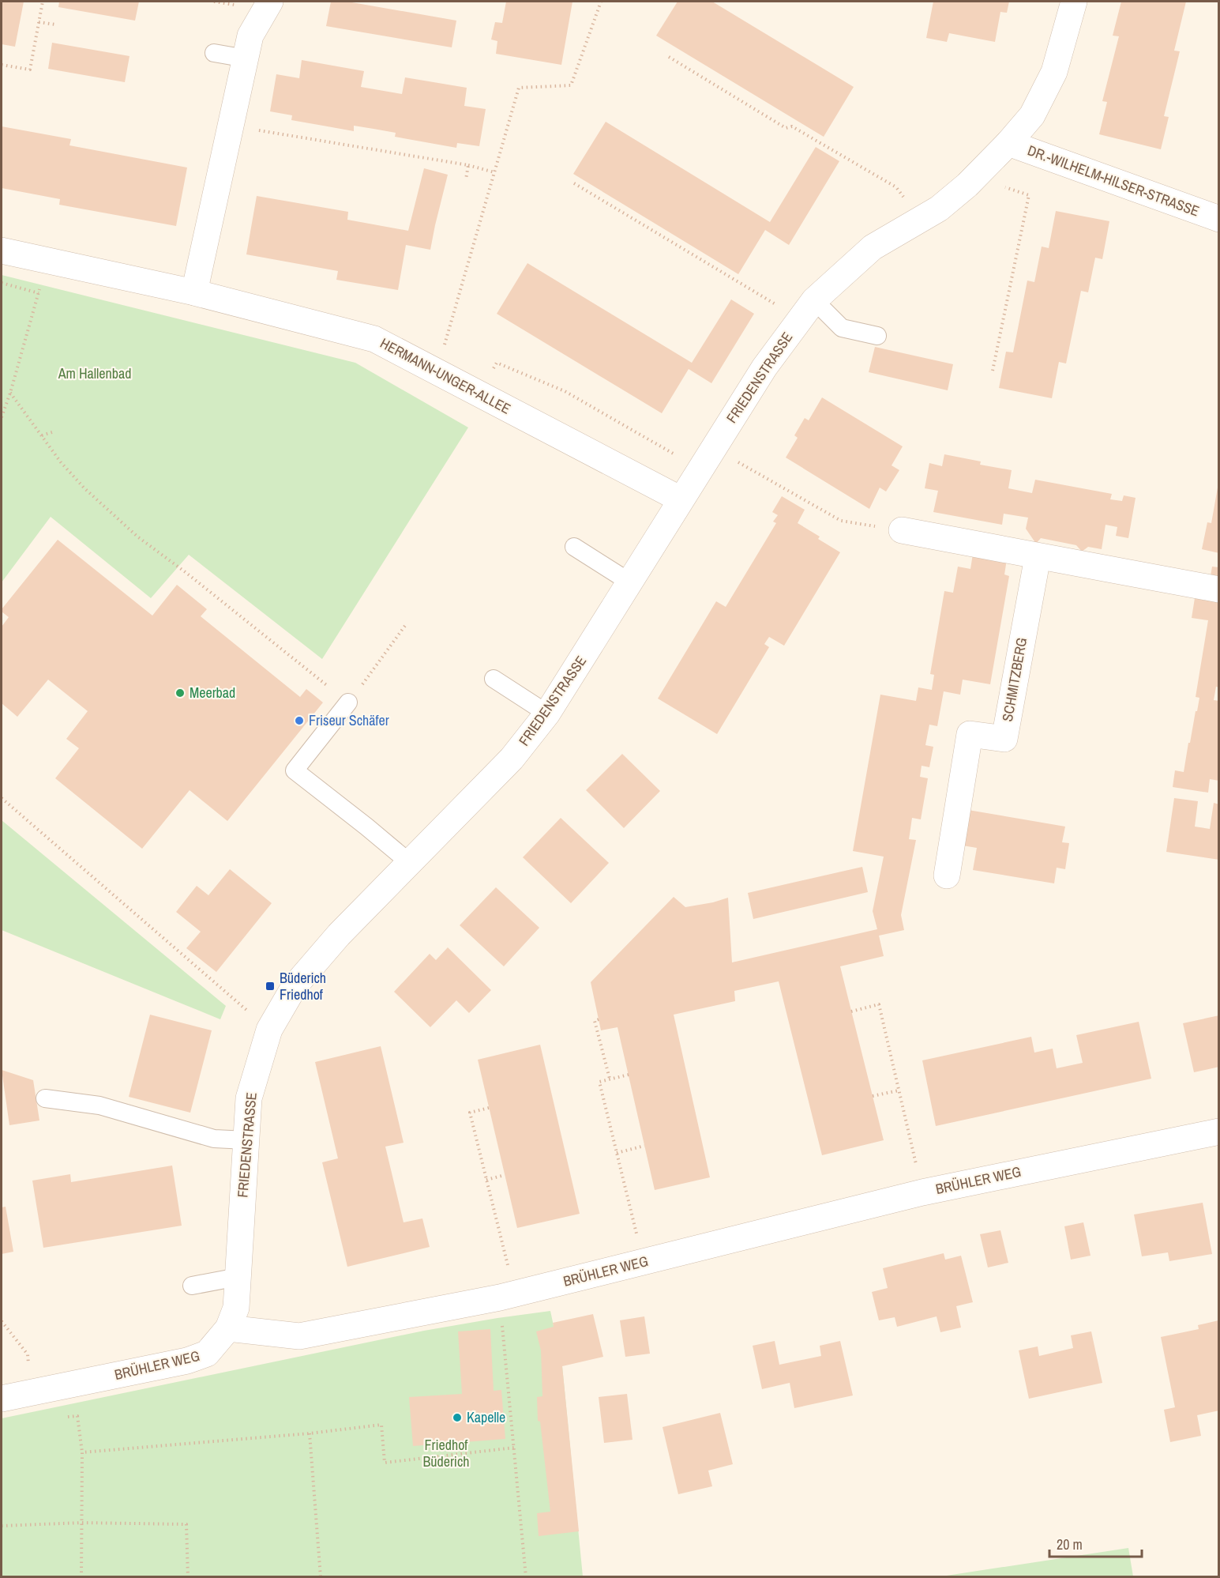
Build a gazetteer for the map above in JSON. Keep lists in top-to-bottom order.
{
  "streets": {
    "street": [
      "DR.-WILHELM-HILSER-STRASSE",
      "HERMANN-UNGER-ALLEE",
      "FRIEDENSTRASSE",
      "SCHMITZBERG",
      "BRÜHLER WEG"
    ]
  },
  "crossings": [
    ["DR.-WILHELM-HILSER-STRASSE", "FRIEDENSTRASSE"],
    ["HERMANN-UNGER-ALLEE", "FRIEDENSTRASSE"],
    ["FRIEDENSTRASSE", "BRÜHLER WEG"]
  ],
  "parks": ["Am Hallenbad", "Friedhof Büderich"],
  "places": {
    "other": ["Meerbad", "Friseur Schäfer", "Kapelle"],
    "transit": ["Büderich Friedhof"]
  },
  "scale_bar": "20 m"
}
